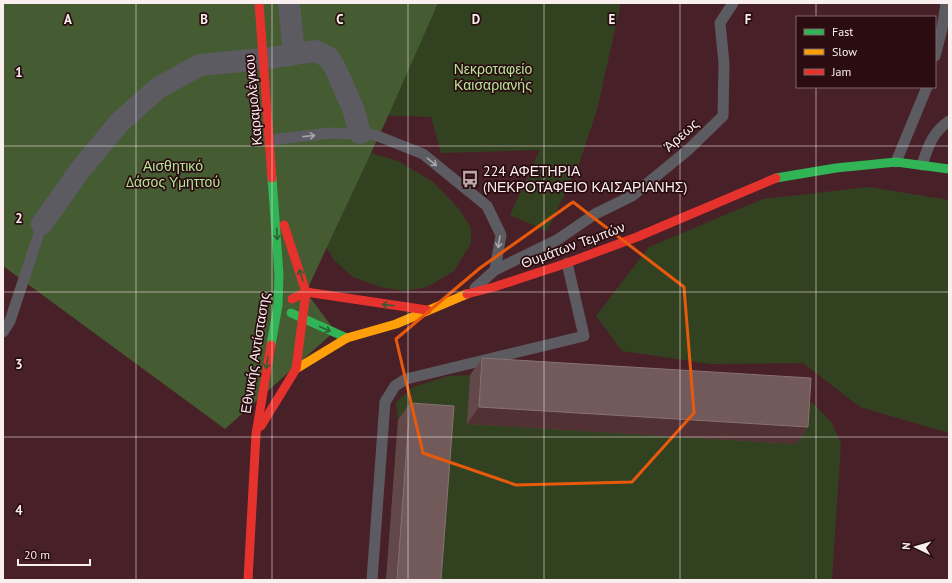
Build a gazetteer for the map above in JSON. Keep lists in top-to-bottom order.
{
  "streets": {
    "main road": ["Καραμολέγκου", "Θυμάτων Τεμπών", "Εθνικής Αντίστασης"],
    "lane": ["Άρεως"]
  },
  "crossings": [
    ["Καραμολέγκου", "Εθνικής Αντίστασης"],
    ["Θυμάτων Τεμπών", "Εθνικής Αντίστασης"]
  ],
  "parks": ["Νεκροταφείο Καισαριανής", "Αισθητικό Δάσος Υμηττού"],
  "places": {
    "bus stop": ["224 ΑΦΕΤΗΡΙΑ (ΝΕΚΡΟΤΑΦΕΙΟ ΚΑΙΣΑΡΙΑΝΗΣ)"]
  },
  "legend": ["Fast", "Slow", "Jam"],
  "scale_bar": "20 m",
  "north": "left",
  "grid": {
    "columns": [
      "A",
      "B",
      "C",
      "D",
      "E",
      "F"
    ],
    "rows": [
      "1",
      "2",
      "3",
      "4"
    ]
  }
}
